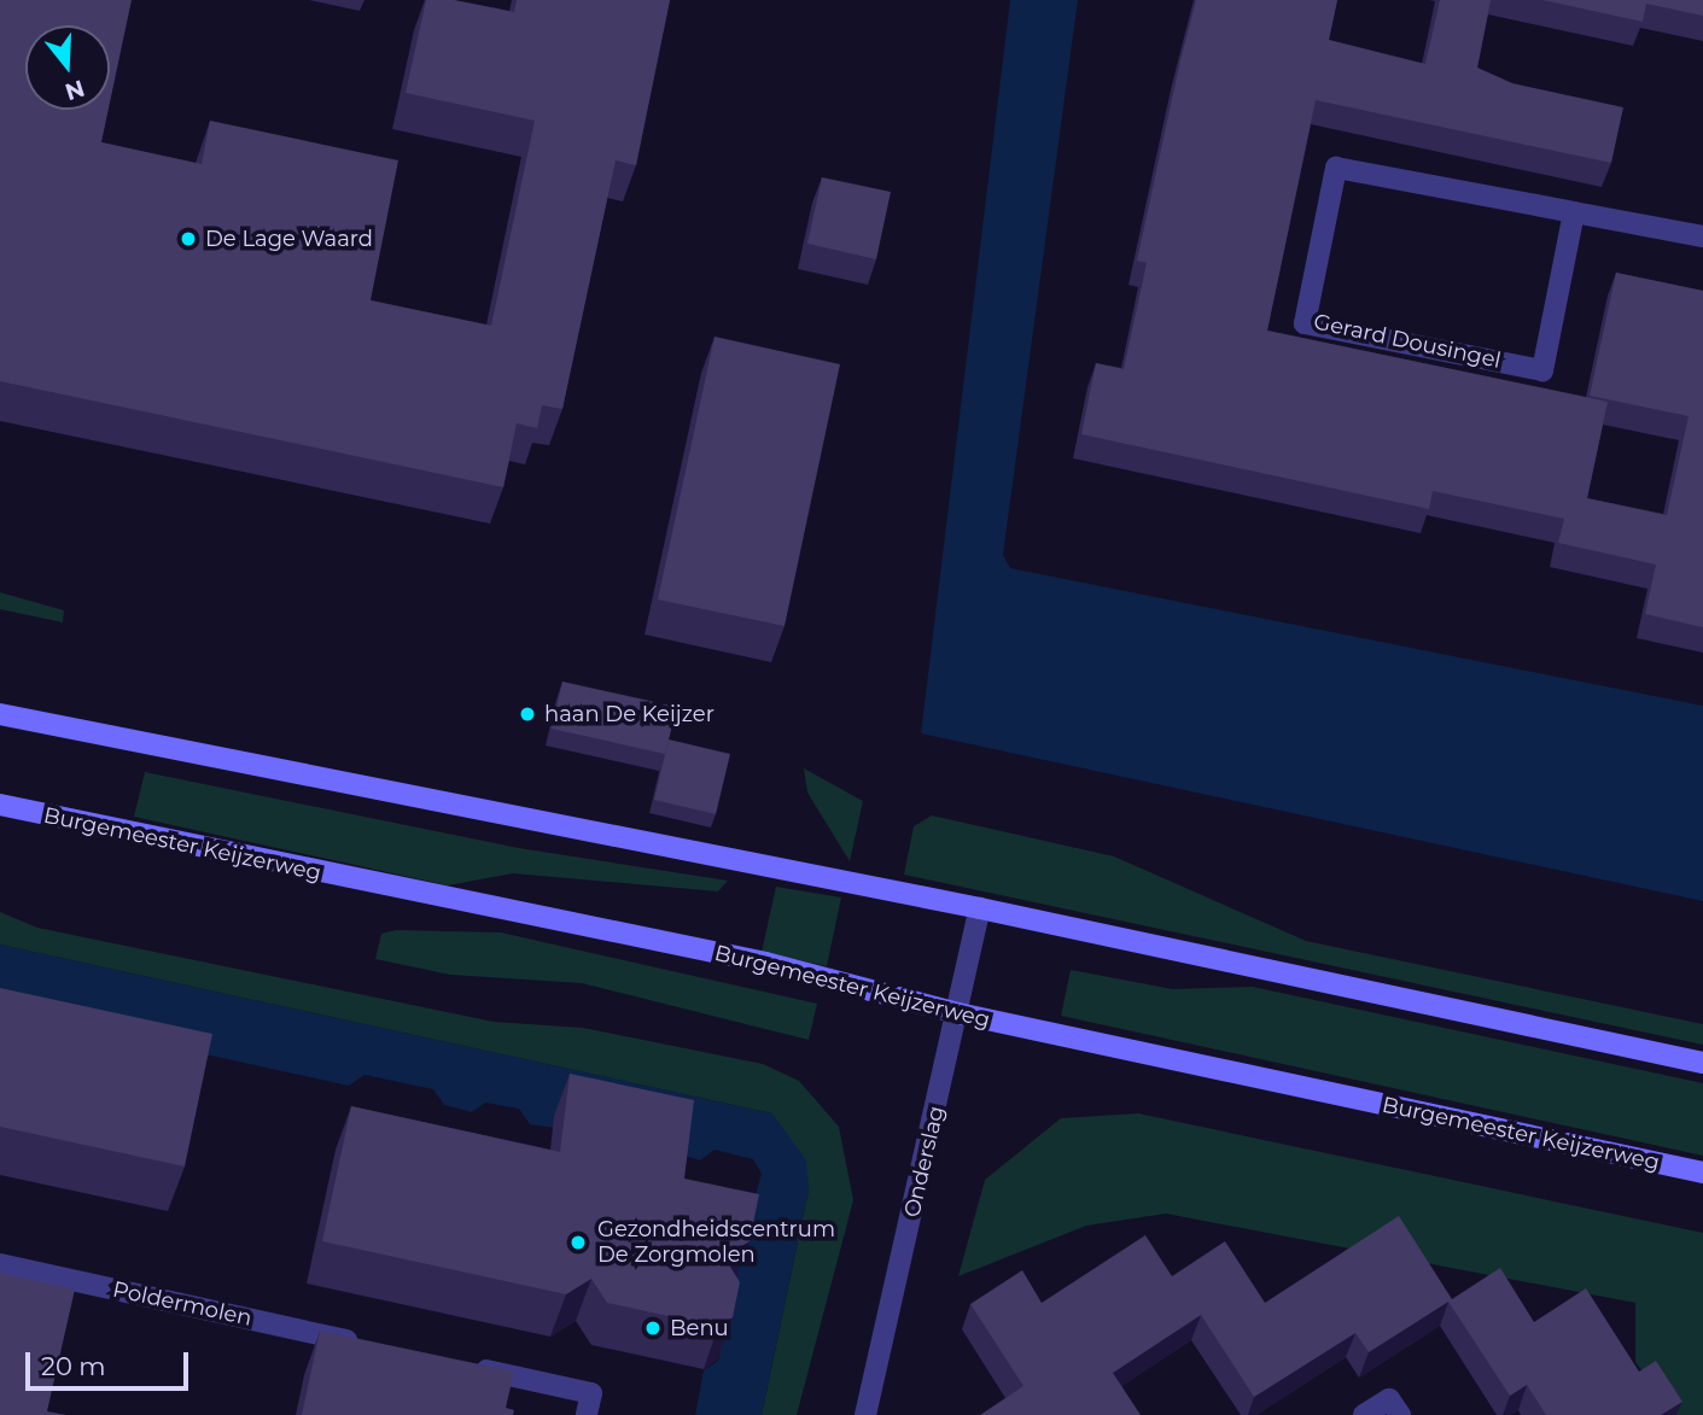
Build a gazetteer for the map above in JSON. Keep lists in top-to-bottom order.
{
  "streets": {
    "main road": ["Burgemeester Keijzerweg"],
    "street": ["Gerard Dousingel", "Onderslag", "Poldermolen"]
  },
  "crossings": [
    ["Burgemeester Keijzerweg", "Onderslag"]
  ],
  "places": [
    "De Lage Waard",
    "haan De Keijzer",
    "Gezondheidscentrum De Zorgmolen",
    "Benu"
  ],
  "scale_bar": "20 m",
  "north": "bottom"
}
